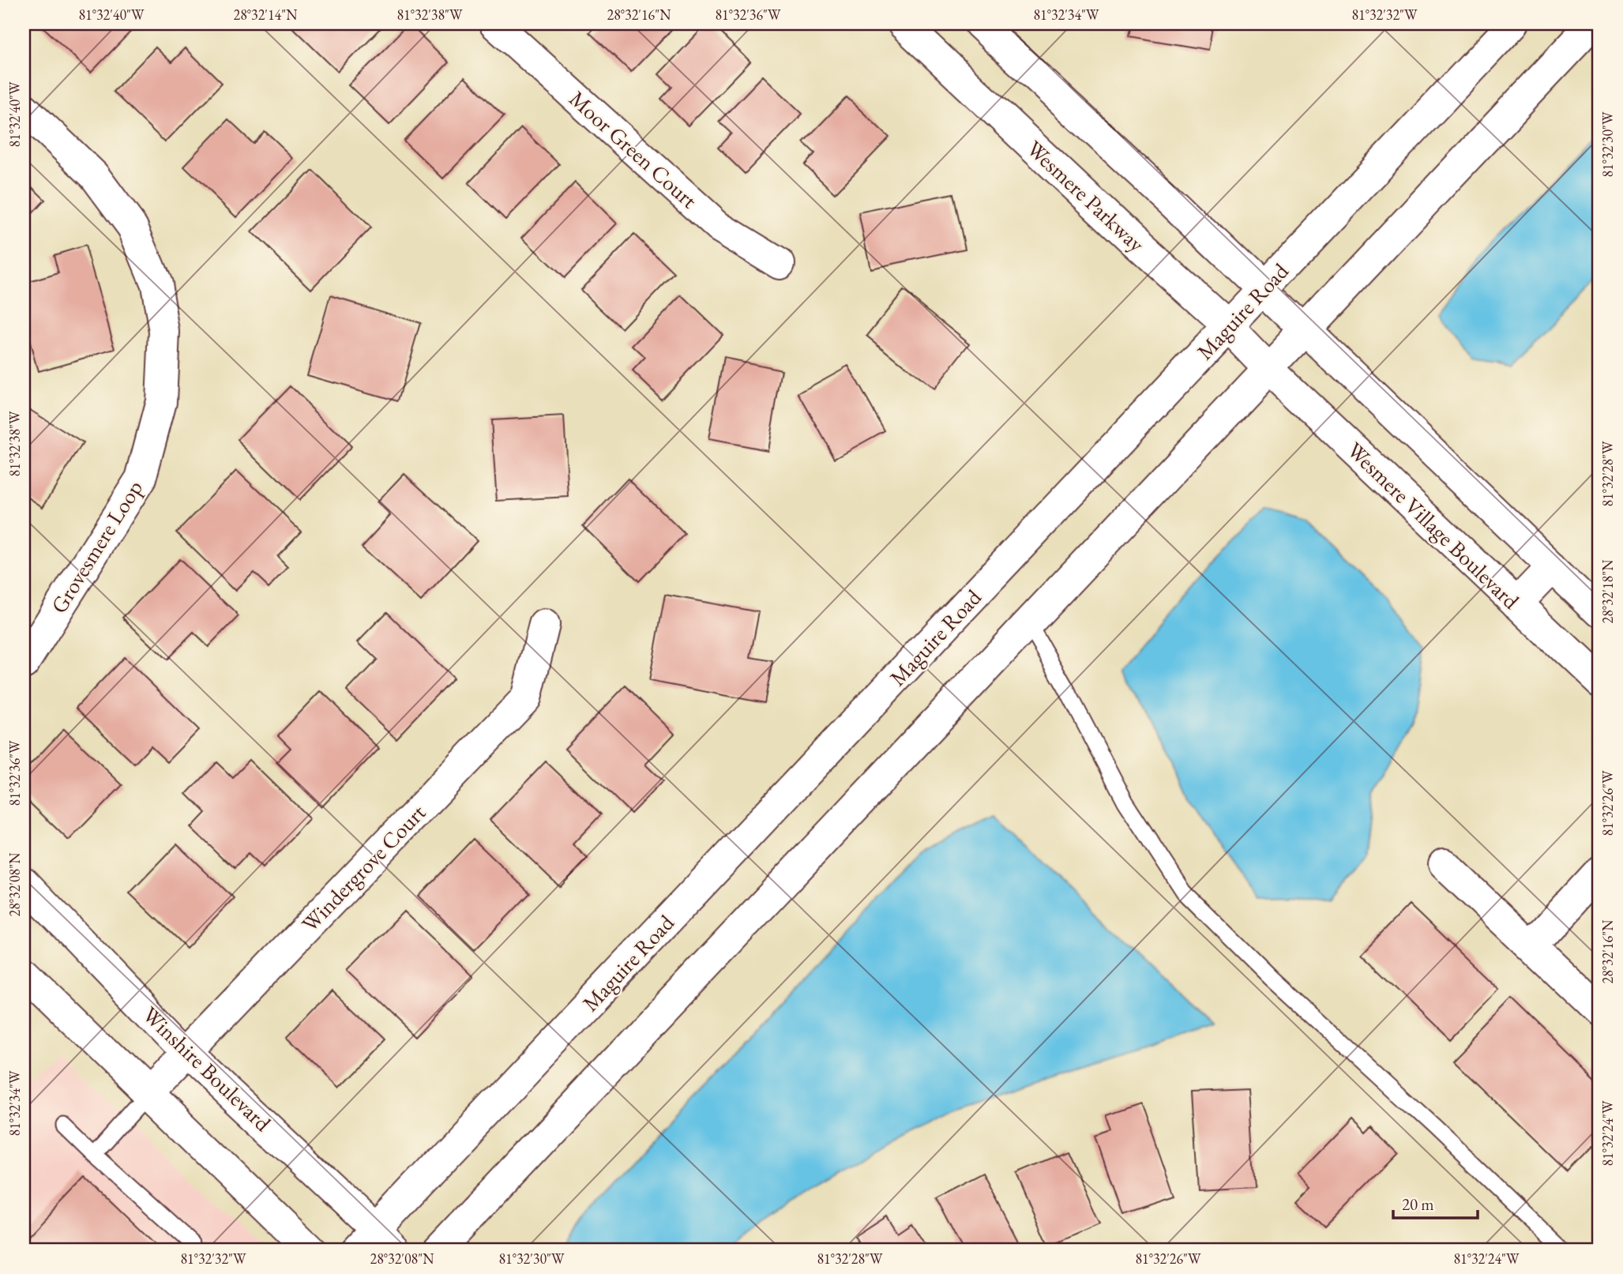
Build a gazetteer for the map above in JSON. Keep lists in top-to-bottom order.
{
  "streets": {
    "street": [
      "Moor Green Court",
      "Wesmere Parkway",
      "Maguire Road",
      "Wesmere Village Boulevard",
      "Grovesmere Loop",
      "Windergrove Court",
      "Winshire Boulevard"
    ]
  },
  "crossings": [
    ["Wesmere Parkway", "Maguire Road"],
    ["Wesmere Parkway", "Wesmere Village Boulevard"],
    ["Maguire Road", "Winshire Boulevard"],
    ["Windergrove Court", "Winshire Boulevard"]
  ],
  "scale_bar": "20 m",
  "coordinates": [
    "81°32'40\"W",
    "28°32'14\"N",
    "81°32'38\"W",
    "28°32'16\"N",
    "81°32'36\"W",
    "81°32'34\"W",
    "81°32'32\"W",
    "81°32'30\"W",
    "81°32'28\"W",
    "28°32'18\"N",
    "81°32'26\"W",
    "28°32'08\"N",
    "81°32'24\"W"
  ]
}
